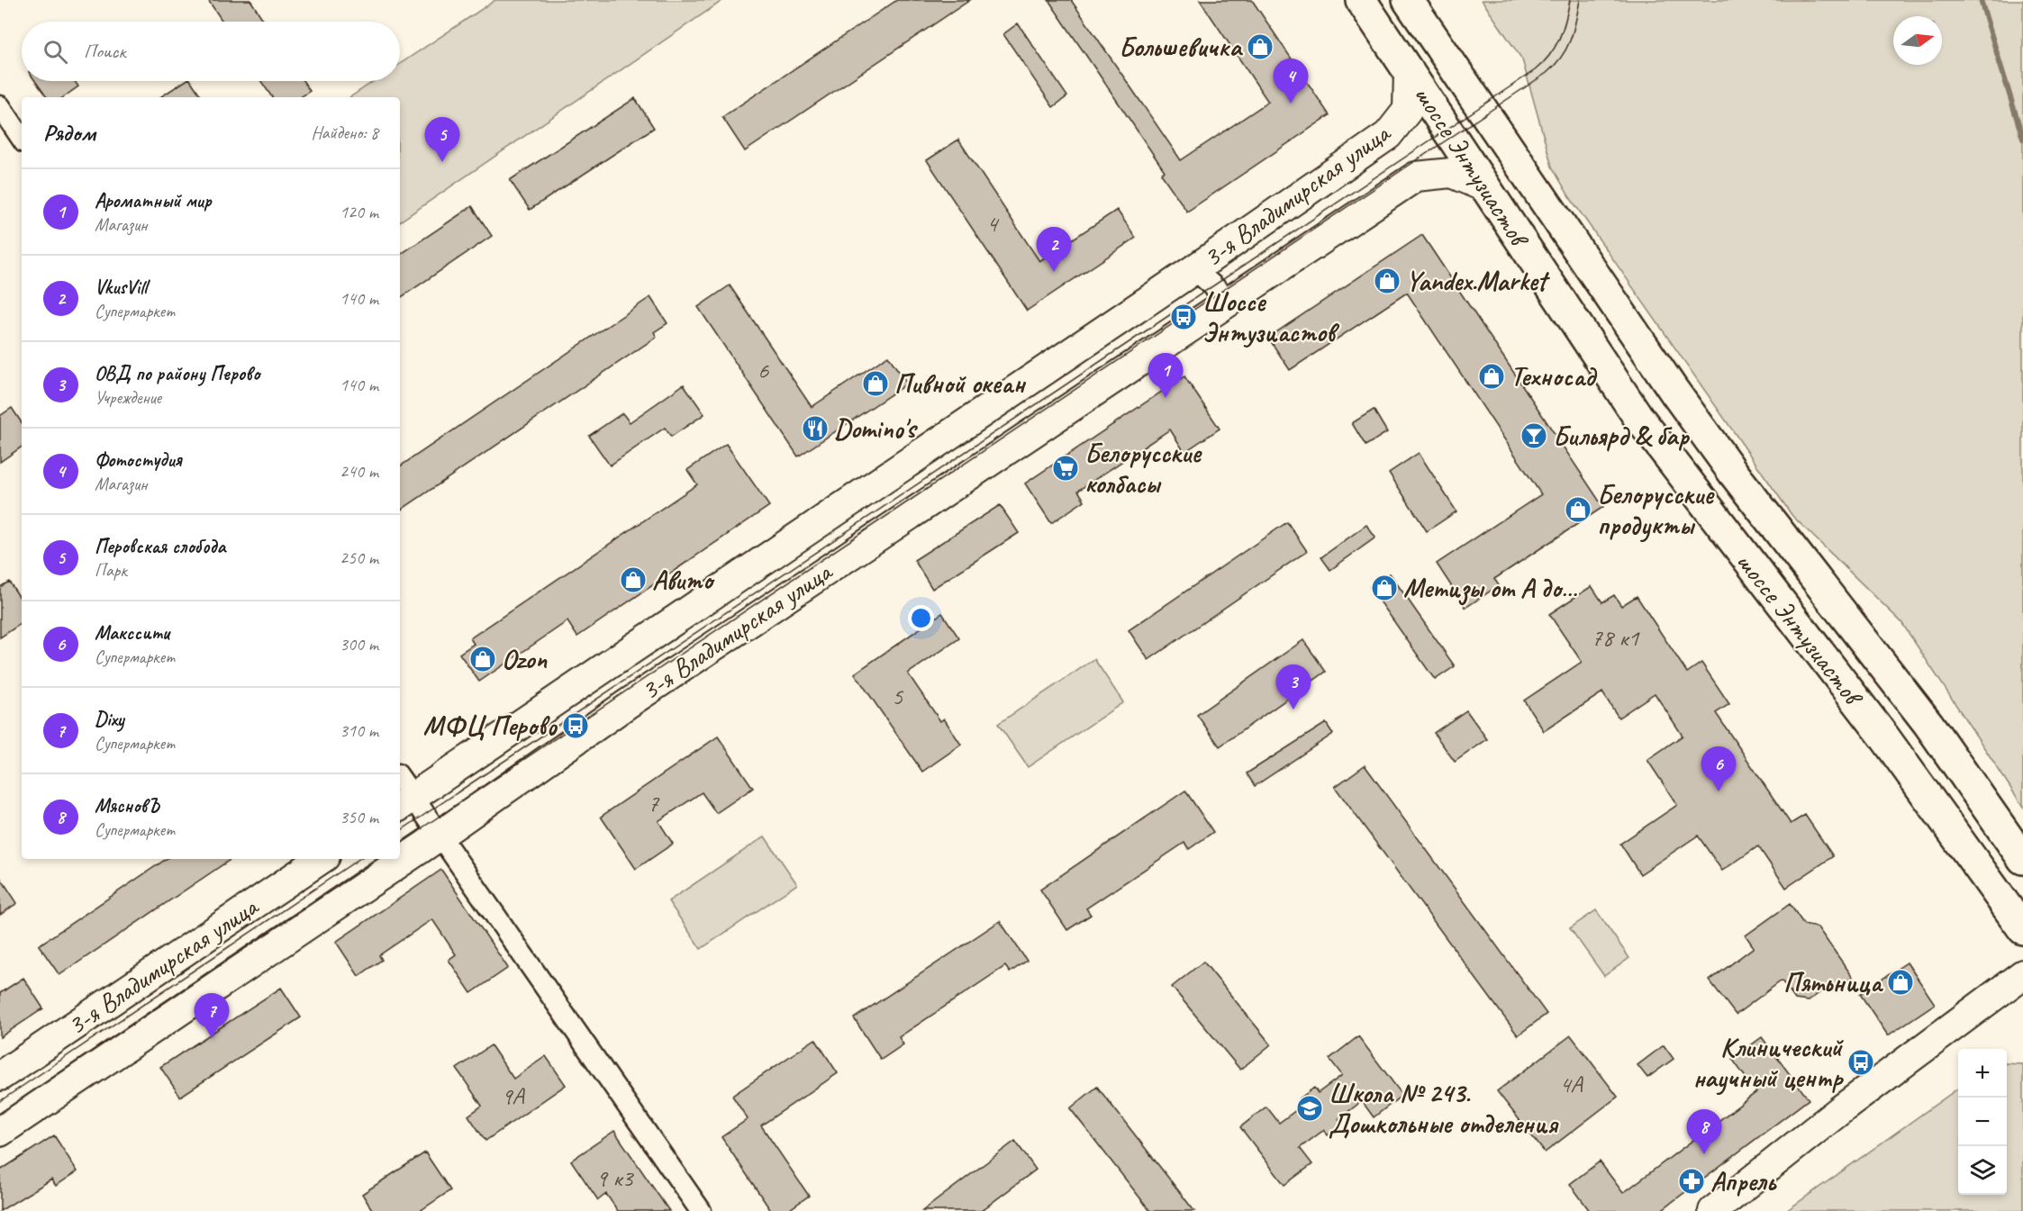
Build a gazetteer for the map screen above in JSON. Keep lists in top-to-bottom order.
{
  "streets": {
    "main road": ["шоссе Энтузиастов"],
    "street": ["3-я Владимирская улица"]
  },
  "crossings": [
    ["шоссе Энтузиастов", "3-я Владимирская улица"]
  ],
  "places": {
    "shop": [
      "Большевичка",
      "Yandex.Market",
      "Техносад",
      "Пивной океан",
      "Белорусские продукты",
      "Авито",
      "Метизы от А до…",
      "Ozon",
      "Пятьница"
    ],
    "bus stop": ["Шоссе Энтузиастов", "МФЦ Перово", "Клинический научный центр"],
    "restaurant": ["Domino's"],
    "bar": ["Бильярд & бар"],
    "supermarket": ["Белорусские колбасы"],
    "school or university": ["Школа № 243. Дошкольные отделения"],
    "pharmacy": ["Апрель"]
  },
  "house_numbers": [
    "4",
    "6",
    "78 к1",
    "5",
    "7",
    "4А",
    "9А",
    "9 к3"
  ],
  "north": "right",
  "page": {
    "search": "Поиск",
    "pins": [
      "4",
      "5",
      "2",
      "1",
      "3",
      "6",
      "7",
      "8"
    ],
    "heading": ["Рядом", "Найдено: 8"],
    "list": [
      {
        "mark": "1",
        "name": "Ароматный мир",
        "note": "Магазин",
        "value": "120 m"
      },
      {
        "mark": "2",
        "name": "VkusVill",
        "note": "Супермаркет",
        "value": "140 m"
      },
      {
        "mark": "3",
        "name": "ОВД по району Перово",
        "note": "Учреждение",
        "value": "140 m"
      },
      {
        "mark": "4",
        "name": "Фотостудия",
        "note": "Магазин",
        "value": "240 m"
      },
      {
        "mark": "5",
        "name": "Перовская слобода",
        "note": "Парк",
        "value": "250 m"
      },
      {
        "mark": "6",
        "name": "Макссити",
        "note": "Супермаркет",
        "value": "300 m"
      },
      {
        "mark": "7",
        "name": "Dixy",
        "note": "Супермаркет",
        "value": "310 m"
      },
      {
        "mark": "8",
        "name": "МясновЪ",
        "note": "Супермаркет",
        "value": "350 m"
      }
    ],
    "map_buttons": ["+", "−"]
  }
}
